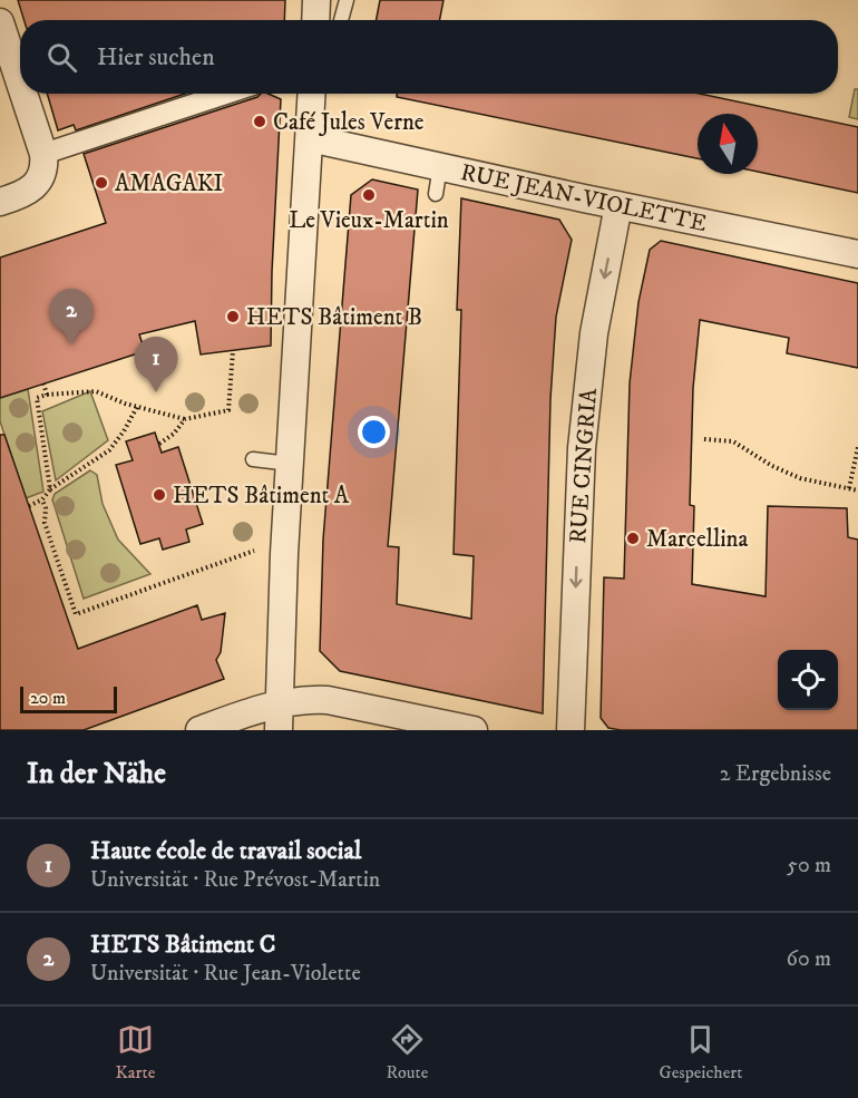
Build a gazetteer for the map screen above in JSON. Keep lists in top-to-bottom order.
{
  "streets": {
    "street": ["RUE JEAN-VIOLETTE", "RUE CINGRIA"]
  },
  "crossings": [
    ["RUE JEAN-VIOLETTE", "RUE CINGRIA"]
  ],
  "one_way": ["RUE CINGRIA"],
  "places": [
    "Café Jules Verne",
    "AMAGAKI",
    "Le Vieux-Martin",
    "HETS Bâtiment B",
    "HETS Bâtiment A",
    "Marcellina"
  ],
  "scale_bar": "20 m",
  "north": "top",
  "page": {
    "search": "Hier suchen",
    "pins": ["2", "1"],
    "scale": "20 m",
    "heading": ["In der Nähe", "2 Ergebnisse"],
    "list": [
      {
        "mark": "1",
        "name": "Haute école de travail social",
        "note": "Universität · Rue Prévost-Martin",
        "value": "50 m"
      },
      {
        "mark": "2",
        "name": "HETS Bâtiment C",
        "note": "Universität · Rue Jean-Violette",
        "value": "60 m"
      }
    ],
    "nav": ["Karte", "Route", "Gespeichert"]
  }
}
